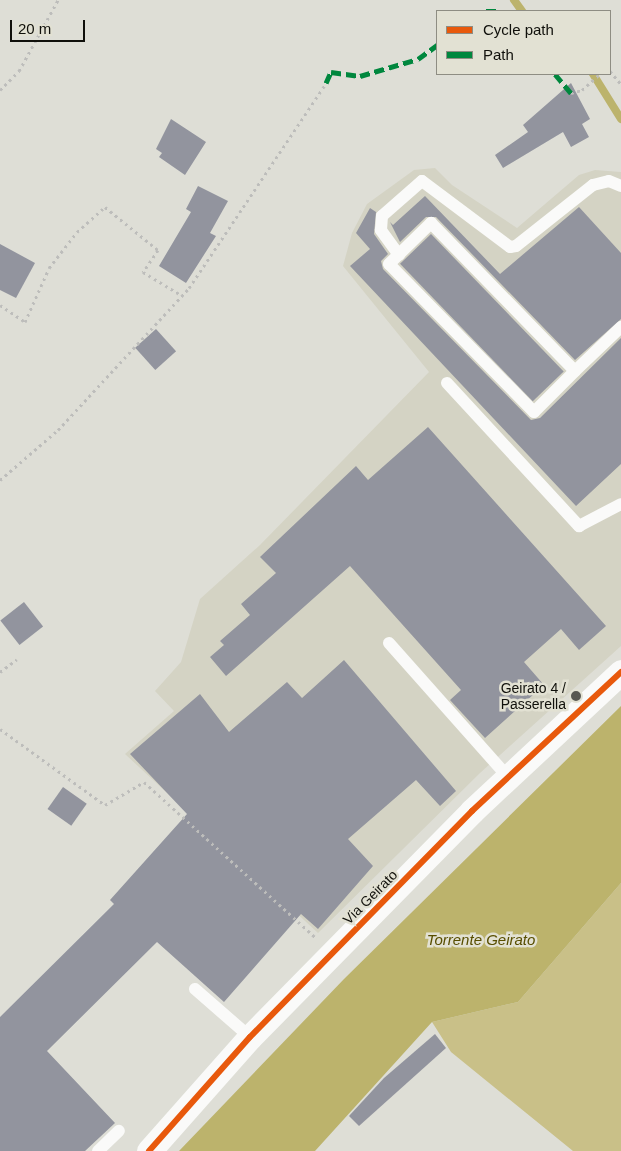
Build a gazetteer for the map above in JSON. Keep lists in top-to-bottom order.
{
  "streets": {
    "street": ["Via Geirato"]
  },
  "water": ["Torrente Geirato"],
  "places": ["Geirato 4 / Passerella"],
  "legend": ["Cycle path", "Path"],
  "scale_bar": "20 m"
}
